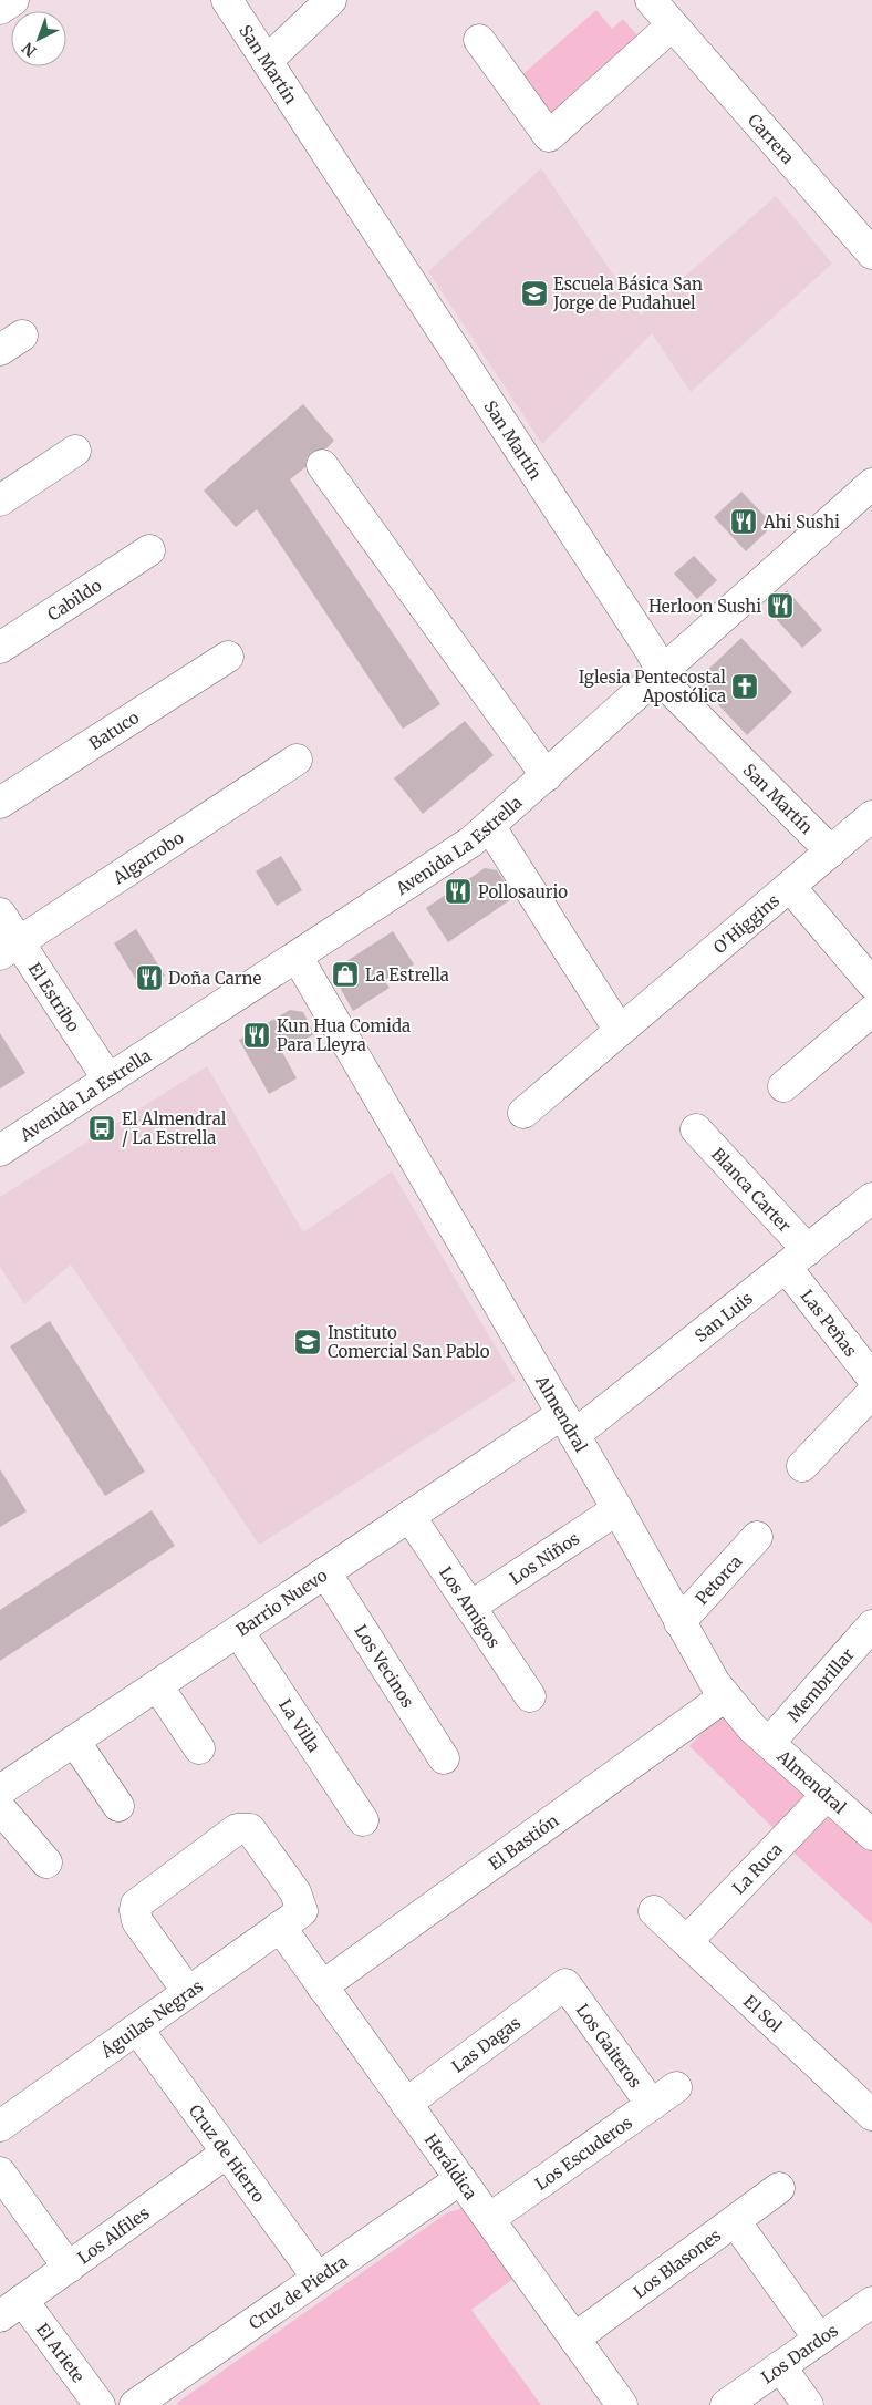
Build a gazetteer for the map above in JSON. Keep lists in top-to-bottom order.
{
  "streets": {
    "street": [
      "San Martín",
      "Carrera",
      "Cabildo",
      "Batuco",
      "Avenida La Estrella",
      "Algarrobo",
      "O'Higgins",
      "El Estribo",
      "Blanca Carter",
      "San Luis",
      "Las Peñas",
      "Almendral",
      "Los Niños",
      "Petorca",
      "Barrio Nuevo",
      "Los Amigos",
      "Los Vecinos",
      "Membrillar",
      "La Villa",
      "El Bastión",
      "La Ruca",
      "El Sol",
      "Águilas Negras",
      "Las Dagas",
      "Los Gaiteros",
      "Cruz de Hierro",
      "Los Escuderos",
      "Heráldica",
      "Los Alfiles",
      "Los Blasones",
      "Cruz de Piedra",
      "El Ariete",
      "Los Dardos"
    ]
  },
  "crossings": [
    ["San Martín", "Avenida La Estrella"],
    ["San Martín", "O'Higgins"],
    ["Avenida La Estrella", "El Estribo"],
    ["Avenida La Estrella", "Almendral"],
    ["Algarrobo", "El Estribo"],
    ["Blanca Carter", "San Luis"],
    ["Blanca Carter", "Las Peñas"],
    ["San Luis", "Las Peñas"],
    ["San Luis", "Almendral"],
    ["San Luis", "Barrio Nuevo"],
    ["Almendral", "Los Niños"],
    ["Almendral", "Petorca"],
    ["Almendral", "Barrio Nuevo"],
    ["Almendral", "Membrillar"],
    ["Almendral", "El Bastión"],
    ["Almendral", "La Ruca"],
    ["Los Niños", "Los Amigos"],
    ["Barrio Nuevo", "Los Amigos"],
    ["Barrio Nuevo", "Los Vecinos"],
    ["Barrio Nuevo", "La Villa"],
    ["El Bastión", "Heráldica"],
    ["La Ruca", "El Sol"],
    ["Águilas Negras", "Cruz de Hierro"],
    ["Águilas Negras", "Heráldica"],
    ["Las Dagas", "Los Gaiteros"],
    ["Las Dagas", "Heráldica"],
    ["Los Gaiteros", "Los Escuderos"],
    ["Cruz de Hierro", "Los Alfiles"],
    ["Cruz de Hierro", "Cruz de Piedra"],
    ["Los Escuderos", "Heráldica"],
    ["Heráldica", "Los Blasones"],
    ["Heráldica", "Cruz de Piedra"],
    ["Los Alfiles", "El Ariete"]
  ],
  "places": {
    "school or university": ["Escuela Básica San Jorge de Pudahuel", "Instituto Comercial San Pablo"],
    "restaurant": [
      "Ahi Sushi",
      "Herloon Sushi",
      "Pollosaurio",
      "Doña Carne",
      "Kun Hua Comida Para Lleyra"
    ],
    "church": ["Iglesia Pentecostal Apostólica"],
    "shop": ["La Estrella"],
    "bus stop": ["El Almendral / La Estrella"]
  },
  "north": "bottom left"
}
